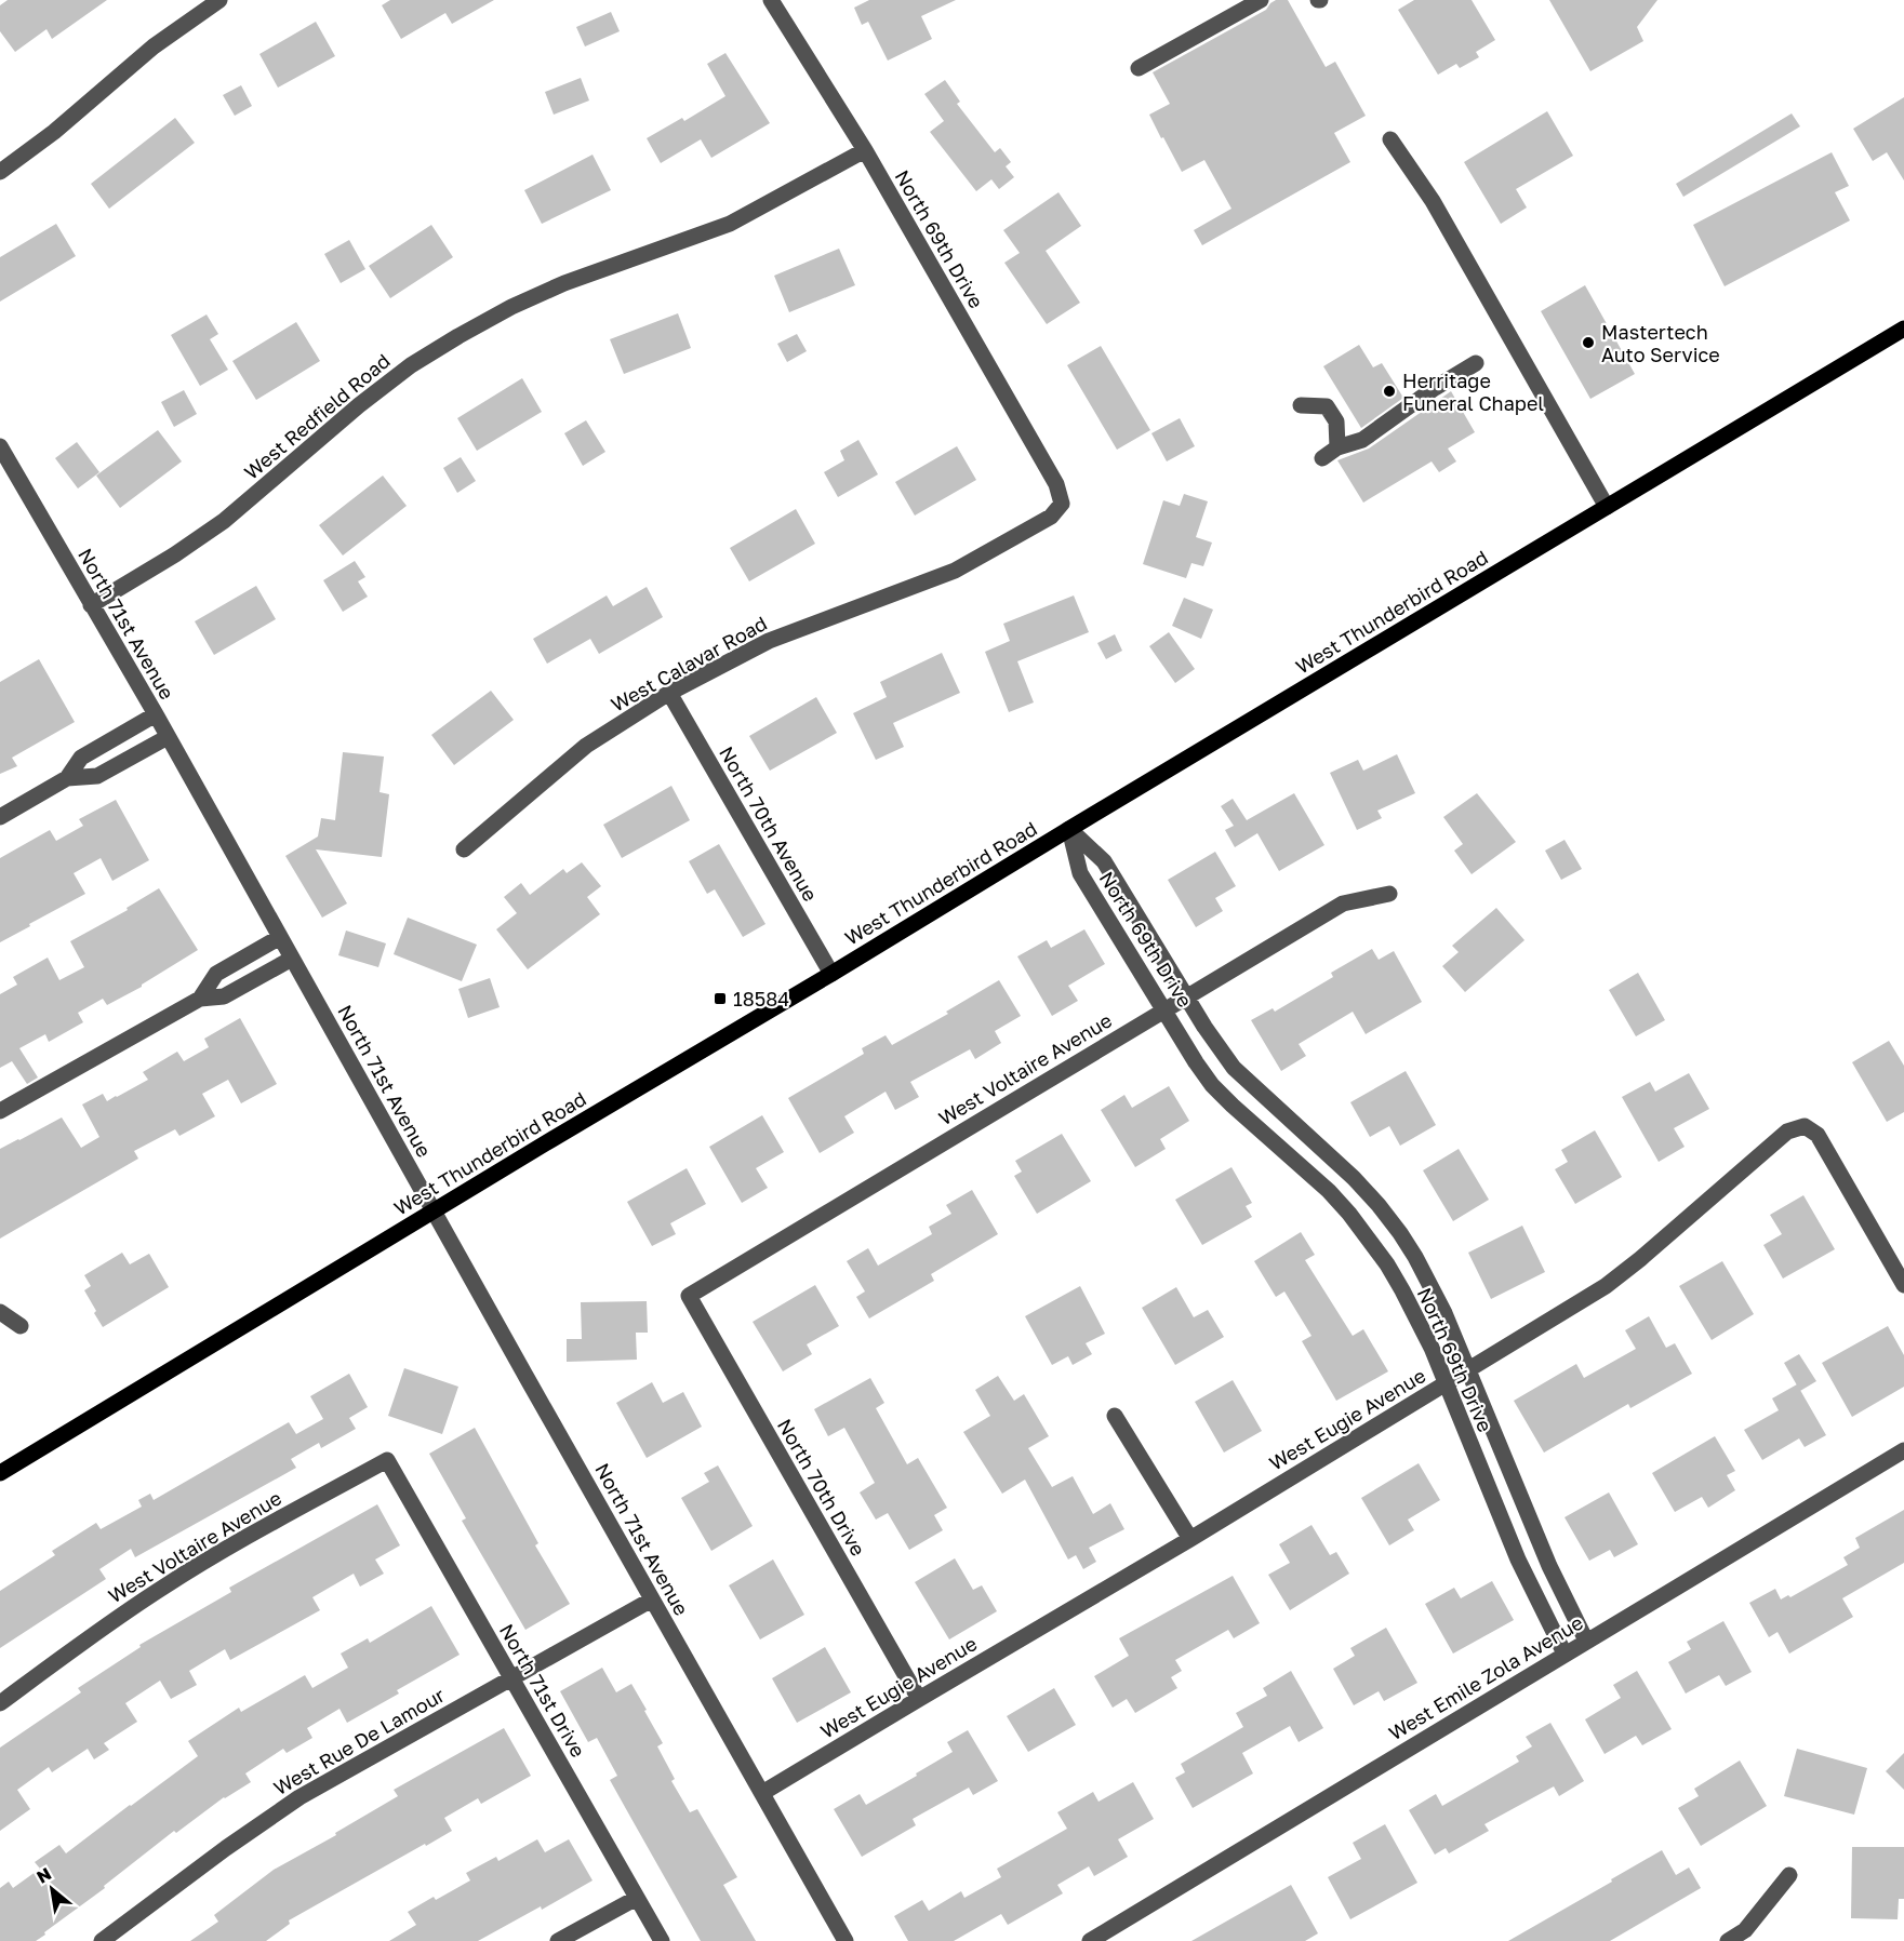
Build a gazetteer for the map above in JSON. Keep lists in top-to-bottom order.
{
  "streets": {
    "main road": ["West Thunderbird Road"],
    "street": [
      "North 69th Drive",
      "West Redfield Road",
      "North 71st Avenue",
      "West Calavar Road",
      "North 70th Avenue",
      "West Voltaire Avenue",
      "West Eugie Avenue",
      "North 70th Drive",
      "West Emile Zola Avenue",
      "North 71st Drive",
      "West Rue De Lamour"
    ]
  },
  "crossings": [
    ["North 69th Drive", "West Redfield Road"],
    ["North 69th Drive", "West Thunderbird Road"],
    ["North 69th Drive", "West Calavar Road"],
    ["North 69th Drive", "West Voltaire Avenue"],
    ["North 69th Drive", "West Eugie Avenue"],
    ["North 69th Drive", "West Emile Zola Avenue"],
    ["West Redfield Road", "North 71st Avenue"],
    ["West Thunderbird Road", "North 71st Avenue"],
    ["West Thunderbird Road", "North 70th Avenue"],
    ["North 71st Avenue", "West Eugie Avenue"],
    ["North 71st Avenue", "West Rue De Lamour"],
    ["West Calavar Road", "North 70th Avenue"],
    ["West Voltaire Avenue", "North 70th Drive"],
    ["West Voltaire Avenue", "North 71st Drive"],
    ["West Eugie Avenue", "North 70th Drive"],
    ["North 71st Drive", "West Rue De Lamour"]
  ],
  "places": {
    "other": ["Mastertech Auto Service", "Herritage Funeral Chapel"],
    "transit": ["18584"]
  },
  "north": "top left"
}
